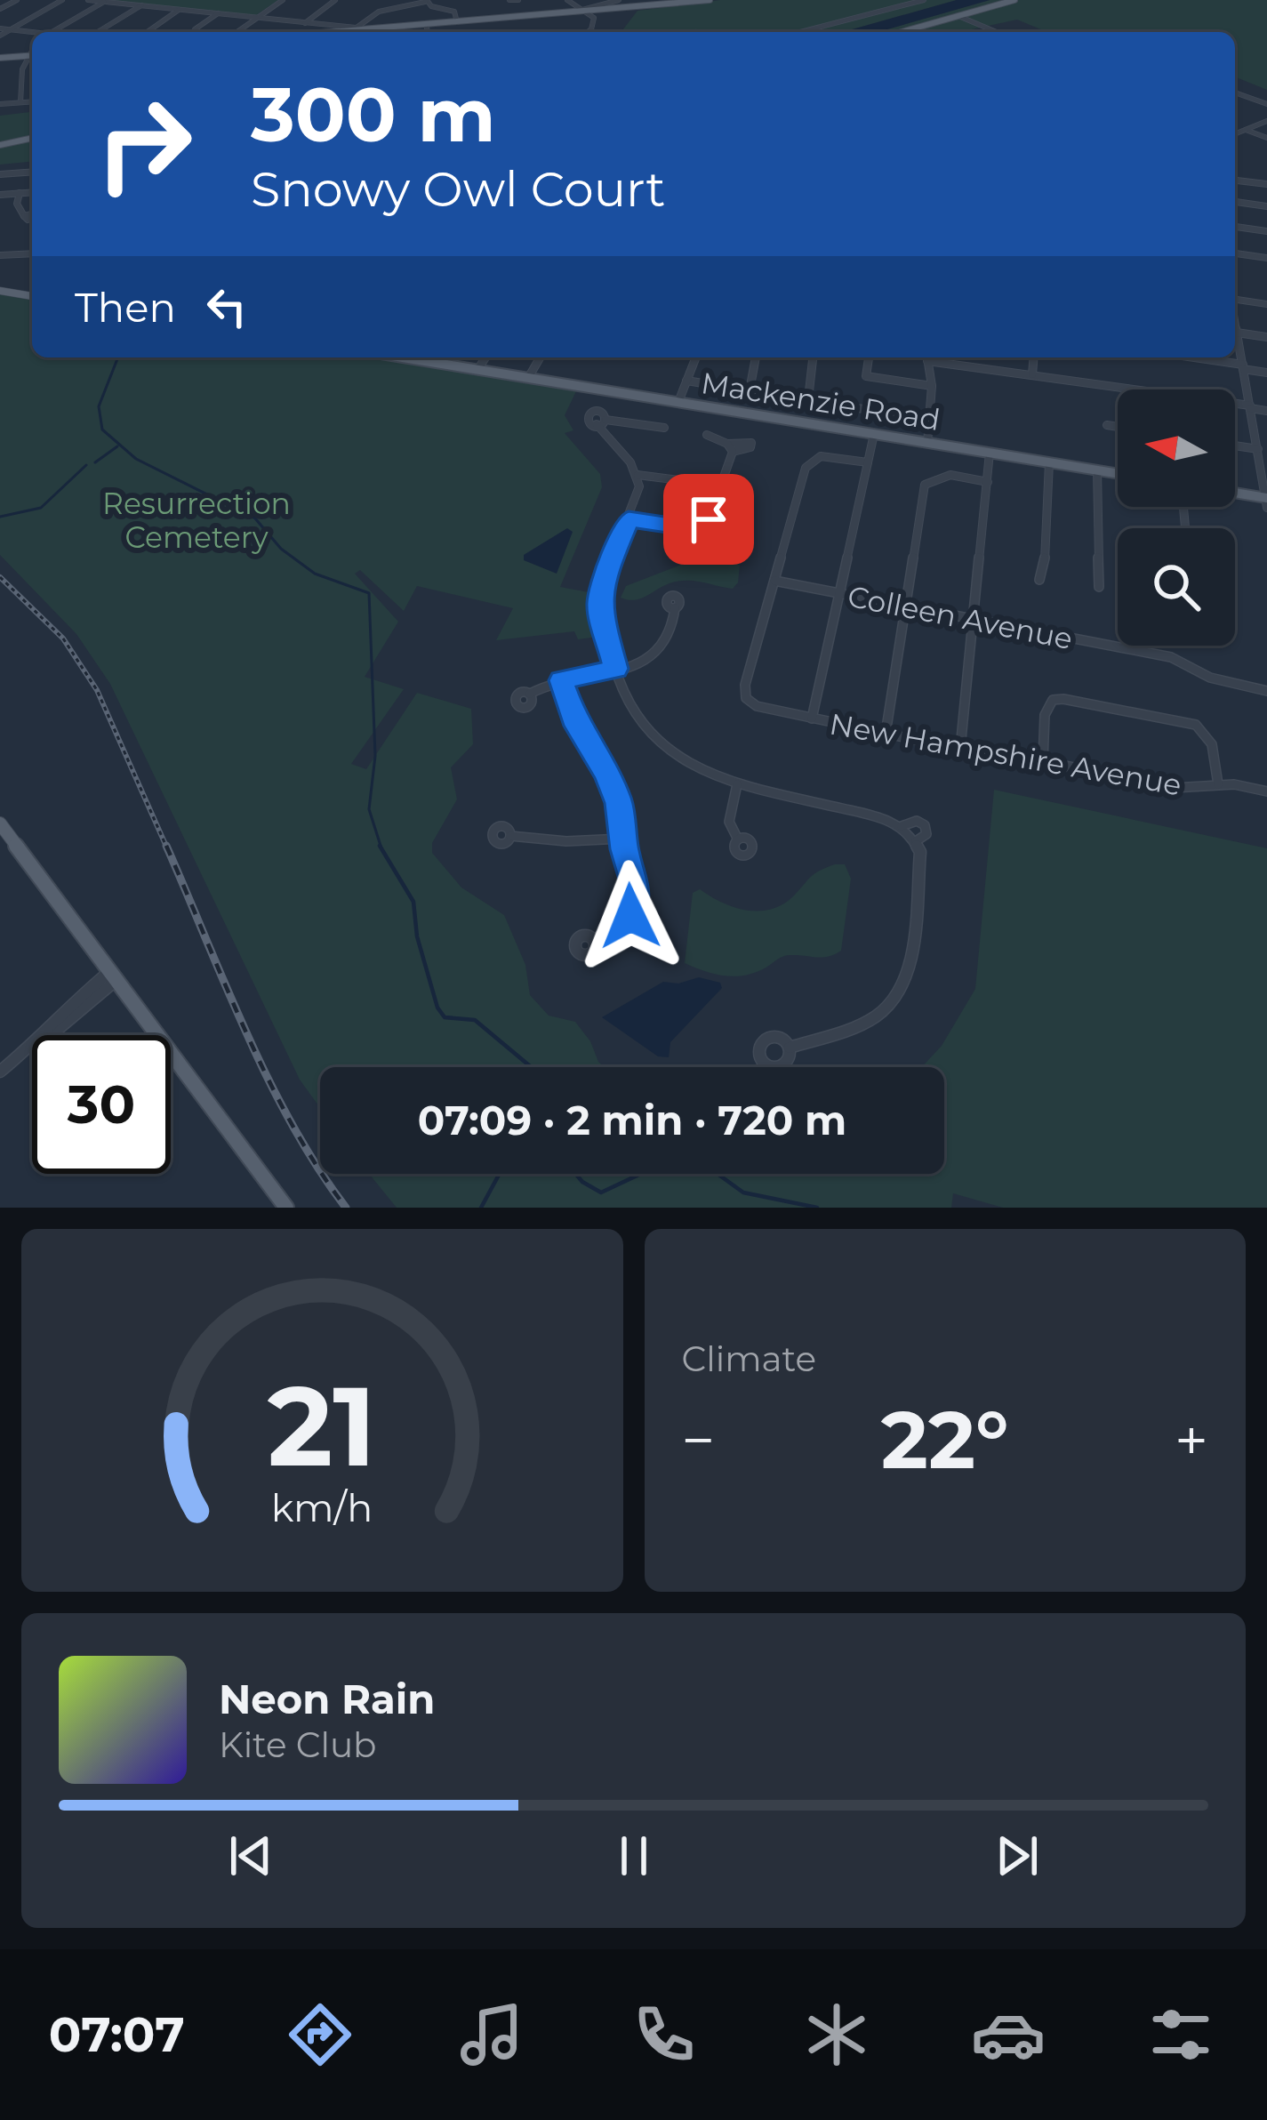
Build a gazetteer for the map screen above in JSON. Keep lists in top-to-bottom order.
{
  "streets": {
    "main road": ["Mackenzie Road"],
    "street": ["Colleen Avenue", "New Hampshire Avenue"]
  },
  "crossings": [
    ["Colleen Avenue", "New Hampshire Avenue"]
  ],
  "parks": ["Resurrection Cemetery"],
  "north": "left",
  "page": {
    "turn": ["300 m", "Snowy Owl Court"],
    "then": "Then",
    "limit": "30",
    "trip": "07:09 · 2 min · 720 m",
    "tile": "Climate",
    "heat": ["−", "22°", "+"],
    "song": ["Neon Rain", "Kite Club"],
    "tabs": "07:07",
    "gauge": ["21", "km/h"]
  }
}
